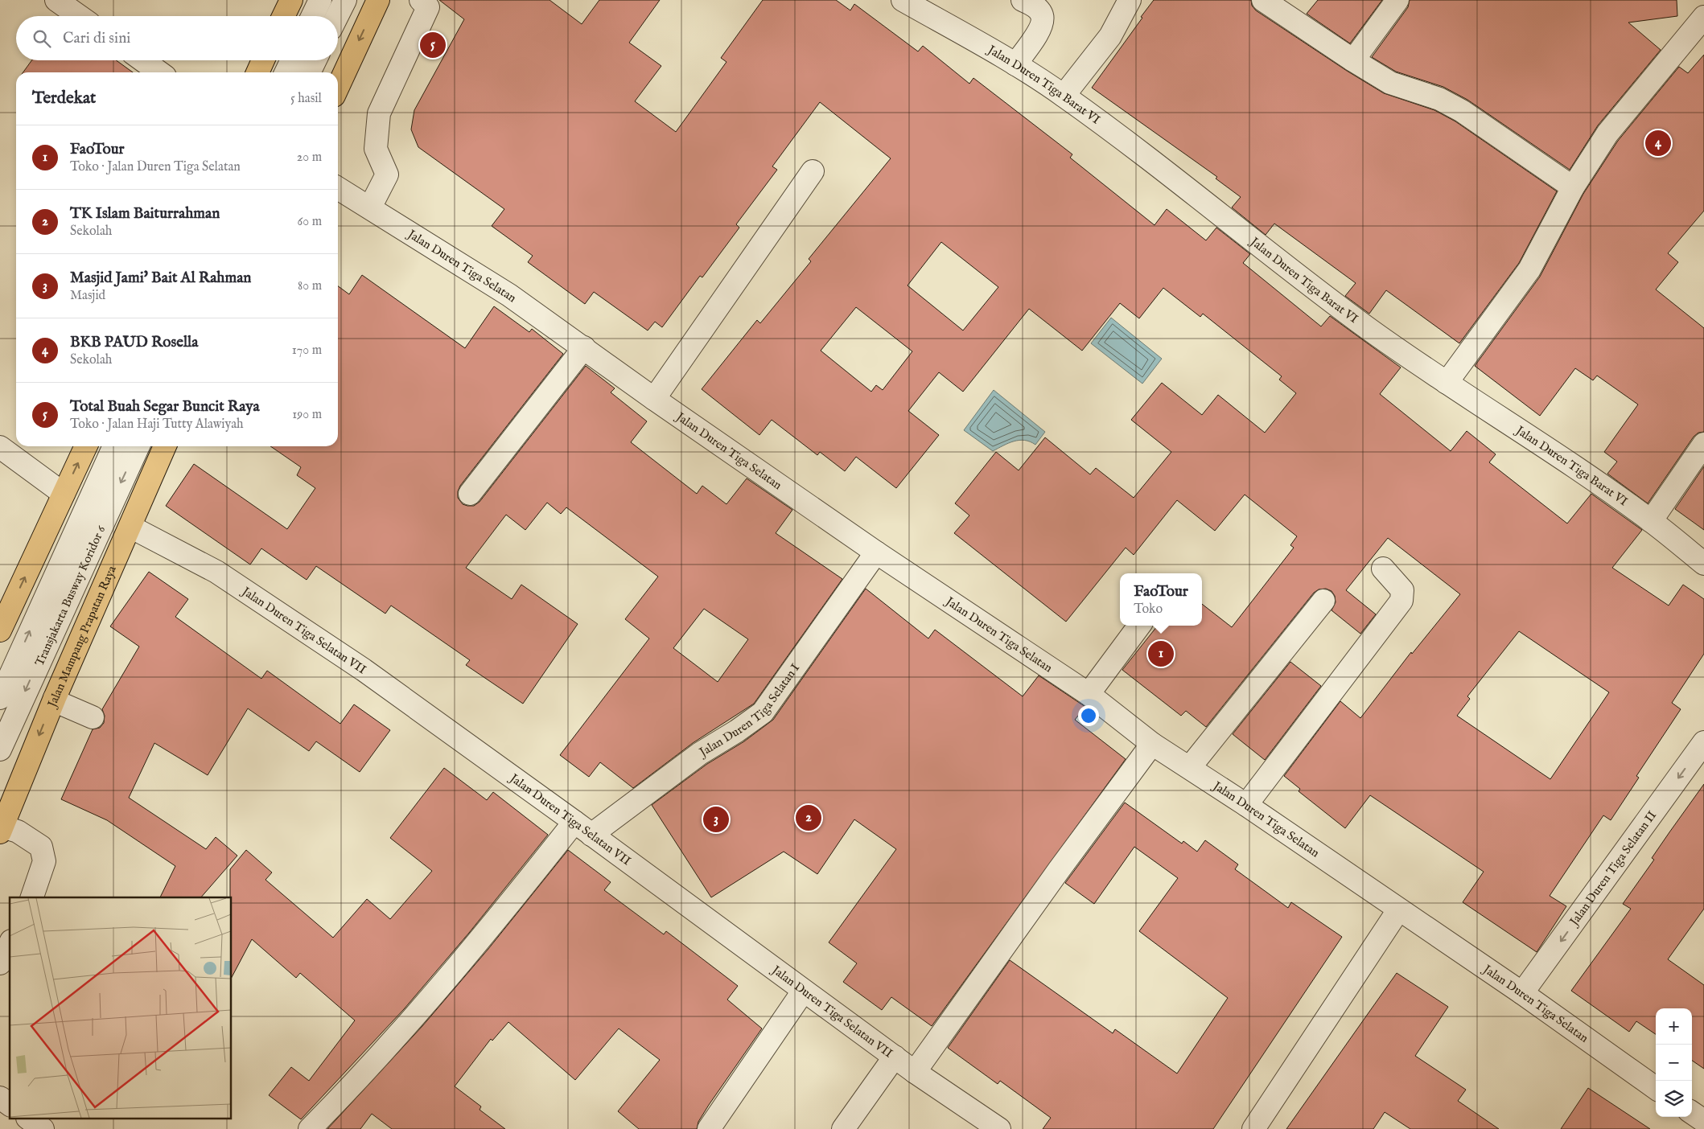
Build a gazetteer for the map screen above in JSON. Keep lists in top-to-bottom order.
{
  "streets": {
    "main road": ["Jalan Mampang Prapatan Raya"],
    "street": [
      "Jalan Duren Tiga Barat VI",
      "Jalan Duren Tiga Selatan",
      "Transjakarta Busway Koridor 6",
      "Jalan Duren Tiga Selatan VII",
      "Jalan Duren Tiga Selatan I",
      "Jalan Duren Tiga Selatan II"
    ]
  },
  "crossings": [
    ["Jalan Duren Tiga Selatan", "Jalan Duren Tiga Selatan I"],
    ["Jalan Duren Tiga Selatan", "Jalan Duren Tiga Selatan II"],
    ["Jalan Duren Tiga Selatan VII", "Jalan Mampang Prapatan Raya"],
    ["Jalan Duren Tiga Selatan VII", "Jalan Duren Tiga Selatan I"]
  ],
  "one_way": ["Jalan Duren Tiga Selatan II"],
  "page": {
    "search": "Cari di sini",
    "pins": [
      "5",
      "4",
      "1",
      "2",
      "3"
    ],
    "heading": ["Terdekat", "5 hasil"],
    "list": [
      {
        "mark": "1",
        "name": "FaoTour",
        "note": "Toko · Jalan Duren Tiga Selatan",
        "value": "20 m"
      },
      {
        "mark": "2",
        "name": "TK Islam Baiturrahman",
        "note": "Sekolah",
        "value": "60 m"
      },
      {
        "mark": "3",
        "name": "Masjid Jami' Bait Al Rahman",
        "note": "Masjid",
        "value": "80 m"
      },
      {
        "mark": "4",
        "name": "BKB PAUD Rosella",
        "note": "Sekolah",
        "value": "170 m"
      },
      {
        "mark": "5",
        "name": "Total Buah Segar Buncit Raya",
        "note": "Toko · Jalan Haji Tutty Alawiyah",
        "value": "190 m"
      }
    ],
    "popup": ["FaoTour", "Toko"],
    "map_buttons": ["+", "−"]
  }
}
